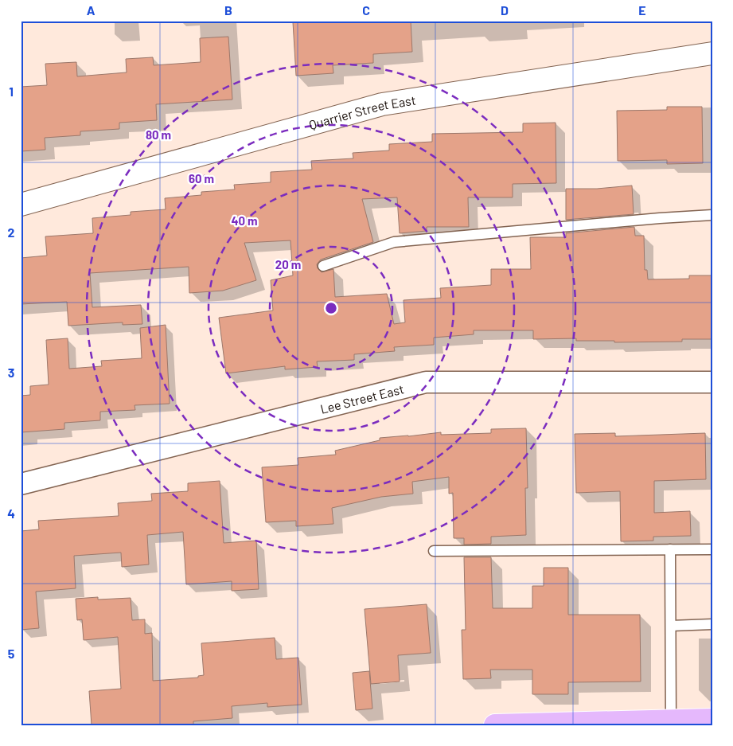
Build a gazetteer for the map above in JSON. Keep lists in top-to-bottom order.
{
  "streets": {
    "main road": ["Quarrier Street East"],
    "street": ["Lee Street East"]
  },
  "grid": {
    "columns": [
      "A",
      "B",
      "C",
      "D",
      "E"
    ],
    "rows": [
      "1",
      "2",
      "3",
      "4",
      "5"
    ]
  },
  "rings": [
    "80 m",
    "60 m",
    "40 m",
    "20 m"
  ]
}
